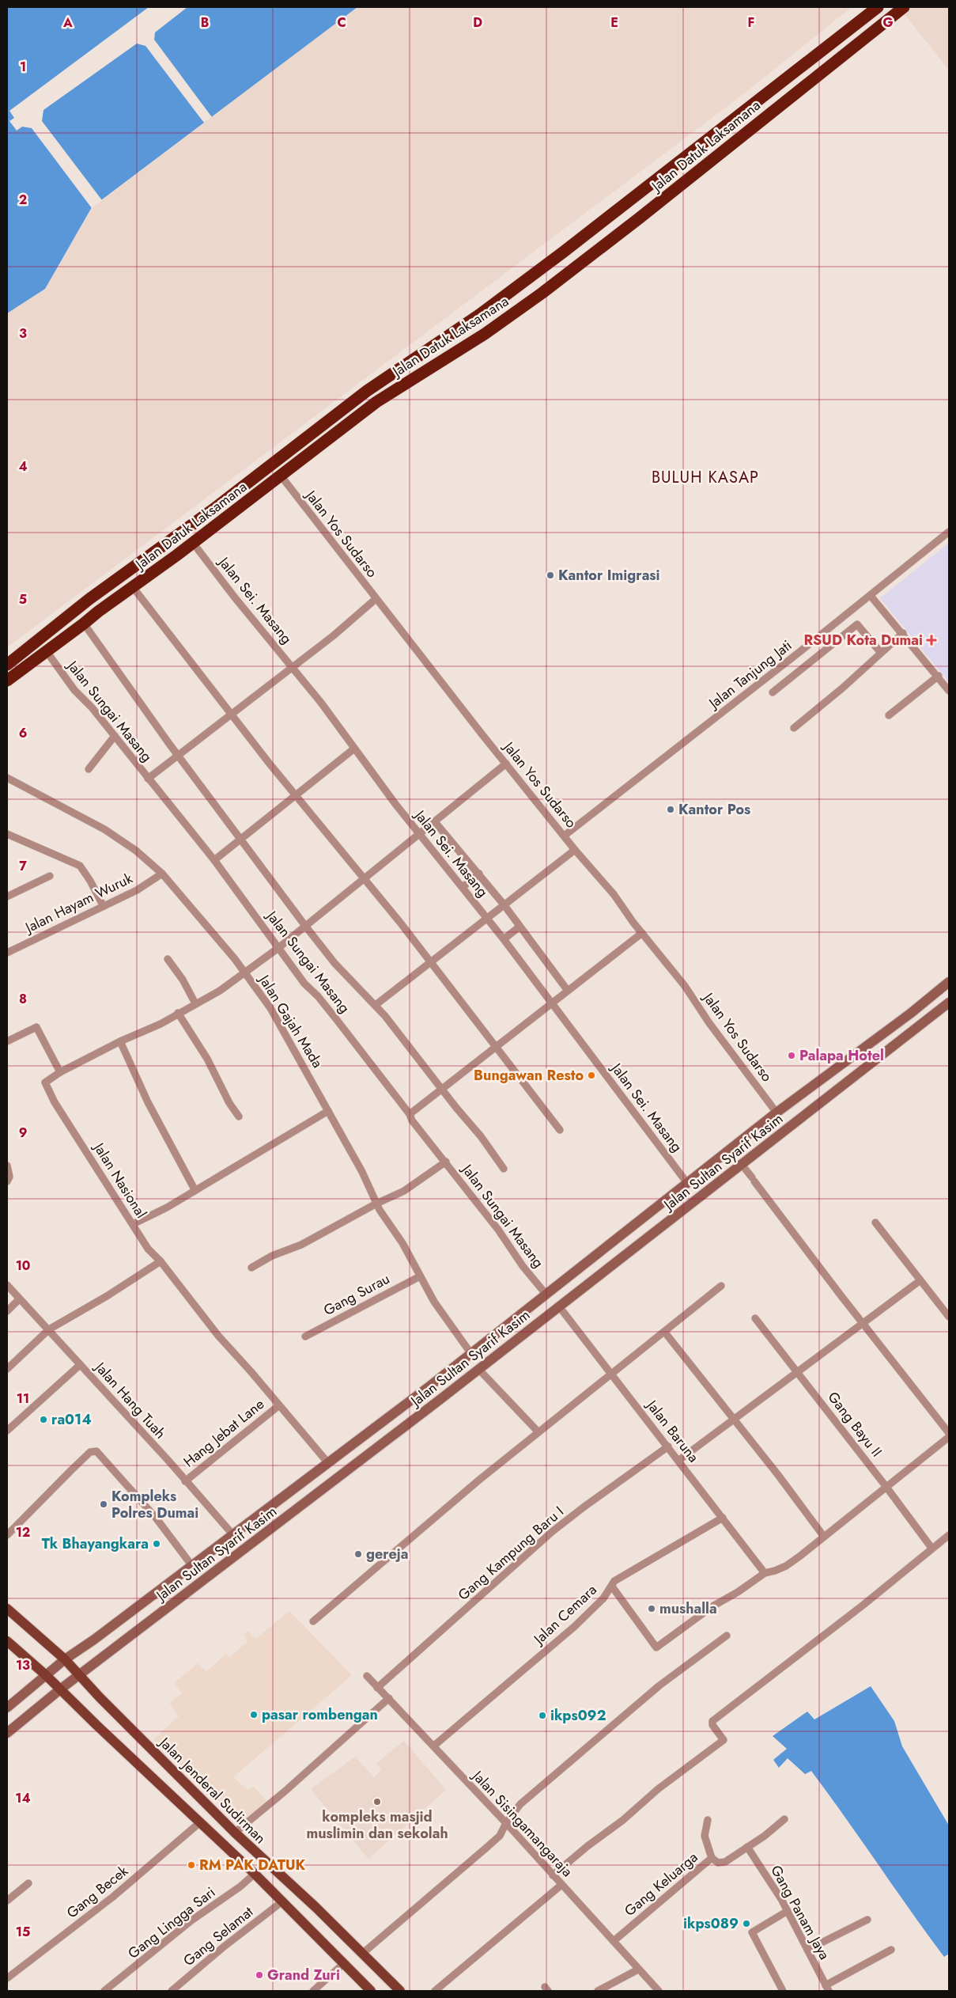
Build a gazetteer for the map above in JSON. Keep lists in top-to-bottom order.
{
  "streets": {
    "highway": ["Jalan Datuk Laksamana"],
    "main road": ["Jalan Jenderal Sudirman"],
    "street": [
      "Jalan Yos Sudarso",
      "Jalan Sei. Masang",
      "Jalan Tanjung Jati",
      "Jalan Sungai Masang",
      "Jalan Hayam Wuruk",
      "Jalan Gajah Mada",
      "Jalan Sultan Syarif Kasim",
      "Jalan Nasional",
      "Gang Surau",
      "Jalan Hang Tuah",
      "Gang Bayu II",
      "Jalan Baruna",
      "Hang Jebat Lane",
      "Gang Kampung Baru I",
      "Jalan Cemara",
      "Jalan Sisingamangaraja",
      "Gang Keluarga",
      "Gang Becek",
      "Gang Panam Jaya",
      "Gang Lingga Sari",
      "Gang Selamat"
    ]
  },
  "crossings": [
    ["Jalan Datuk Laksamana", "Jalan Yos Sudarso"],
    ["Jalan Datuk Laksamana", "Jalan Sei. Masang"],
    ["Jalan Datuk Laksamana", "Jalan Sungai Masang"],
    ["Jalan Yos Sudarso", "Jalan Tanjung Jati"],
    ["Jalan Yos Sudarso", "Jalan Sultan Syarif Kasim"],
    ["Jalan Yos Sudarso", "Jalan Nasional"],
    ["Jalan Sei. Masang", "Jalan Sultan Syarif Kasim"],
    ["Jalan Sei. Masang", "Jalan Nasional"],
    ["Jalan Sungai Masang", "Jalan Sultan Syarif Kasim"],
    ["Jalan Sungai Masang", "Jalan Nasional"],
    ["Jalan Hayam Wuruk", "Jalan Gajah Mada"],
    ["Jalan Gajah Mada", "Jalan Sultan Syarif Kasim"],
    ["Jalan Gajah Mada", "Jalan Nasional"],
    ["Jalan Gajah Mada", "Gang Surau"],
    ["Jalan Sultan Syarif Kasim", "Jalan Nasional"],
    ["Jalan Sultan Syarif Kasim", "Jalan Hang Tuah"],
    ["Jalan Sultan Syarif Kasim", "Jalan Baruna"],
    ["Jalan Sultan Syarif Kasim", "Jalan Jenderal Sudirman"],
    ["Jalan Nasional", "Hang Jebat Lane"],
    ["Jalan Hang Tuah", "Hang Jebat Lane"],
    ["Jalan Baruna", "Gang Kampung Baru I"],
    ["Jalan Baruna", "Jalan Cemara"],
    ["Gang Kampung Baru I", "Jalan Sisingamangaraja"],
    ["Jalan Cemara", "Jalan Sisingamangaraja"],
    ["Jalan Sisingamangaraja", "Gang Keluarga"],
    ["Gang Keluarga", "Gang Panam Jaya"]
  ],
  "districts": ["BULUH KASAP"],
  "places": {
    "other": [
      "Kantor Imigrasi",
      "Kantor Pos",
      "Palapa Hotel",
      "Bungawan Resto",
      "ra014",
      "Kompleks Polres Dumai",
      "Tk Bhayangkara",
      "gereja",
      "mushalla",
      "pasar rombengan",
      "ikps092",
      "kompleks masjid muslimin dan sekolah",
      "RM PAK DATUK",
      "ikps089",
      "Grand Zuri"
    ],
    "health": ["RSUD Kota Dumai"]
  },
  "grid": {
    "columns": [
      "A",
      "B",
      "C",
      "D",
      "E",
      "F",
      "G"
    ],
    "rows": [
      "1",
      "2",
      "3",
      "4",
      "5",
      "6",
      "7",
      "8",
      "9",
      "10",
      "11",
      "12",
      "13",
      "14",
      "15"
    ]
  }
}
